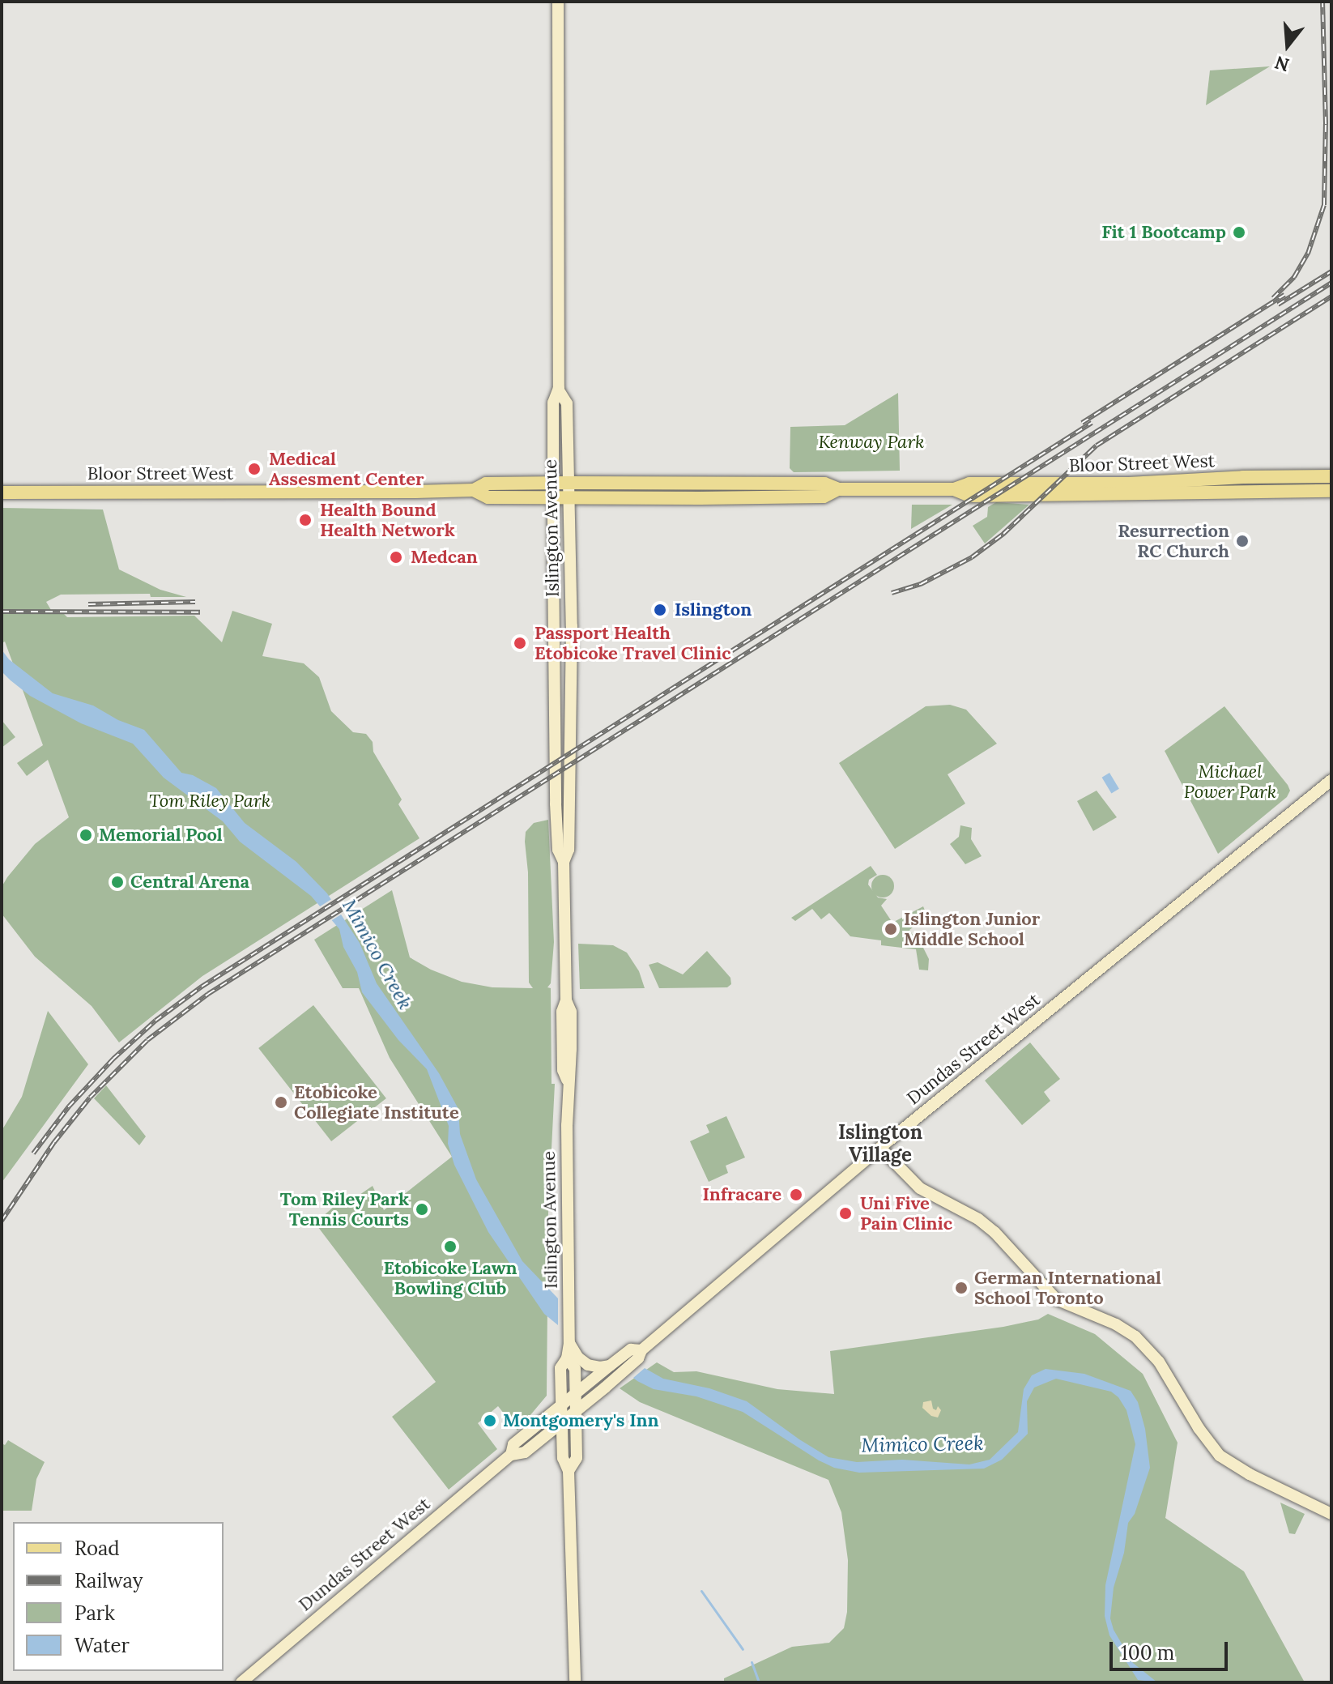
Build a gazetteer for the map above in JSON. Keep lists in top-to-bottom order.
{
  "streets": {
    "main road": ["Bloor Street West", "Islington Avenue", "Dundas Street West"]
  },
  "crossings": [
    ["Bloor Street West", "Islington Avenue"],
    ["Islington Avenue", "Dundas Street West"]
  ],
  "districts": ["Islington Village"],
  "water": ["Mimico Creek"],
  "parks": ["Kenway Park", "Michael Power Park", "Tom Riley Park"],
  "places": [
    "Fit 1 Bootcamp",
    "Medical Assesment Center",
    "Health Bound Health Network",
    "Resurrection RC Church",
    "Medcan",
    "Islington",
    "Passport Health Etobicoke Travel Clinic",
    "Memorial Pool",
    "Central Arena",
    "Islington Junior Middle School",
    "Etobicoke Collegiate Institute",
    "Infracare",
    "Tom Riley Park Tennis Courts",
    "Uni Five Pain Clinic",
    "Etobicoke Lawn Bowling Club",
    "German International School Toronto",
    "Montgomery's Inn"
  ],
  "legend": [
    "Road",
    "Railway",
    "Park",
    "Water"
  ],
  "scale_bar": "100 m",
  "north": "bottom"
}
